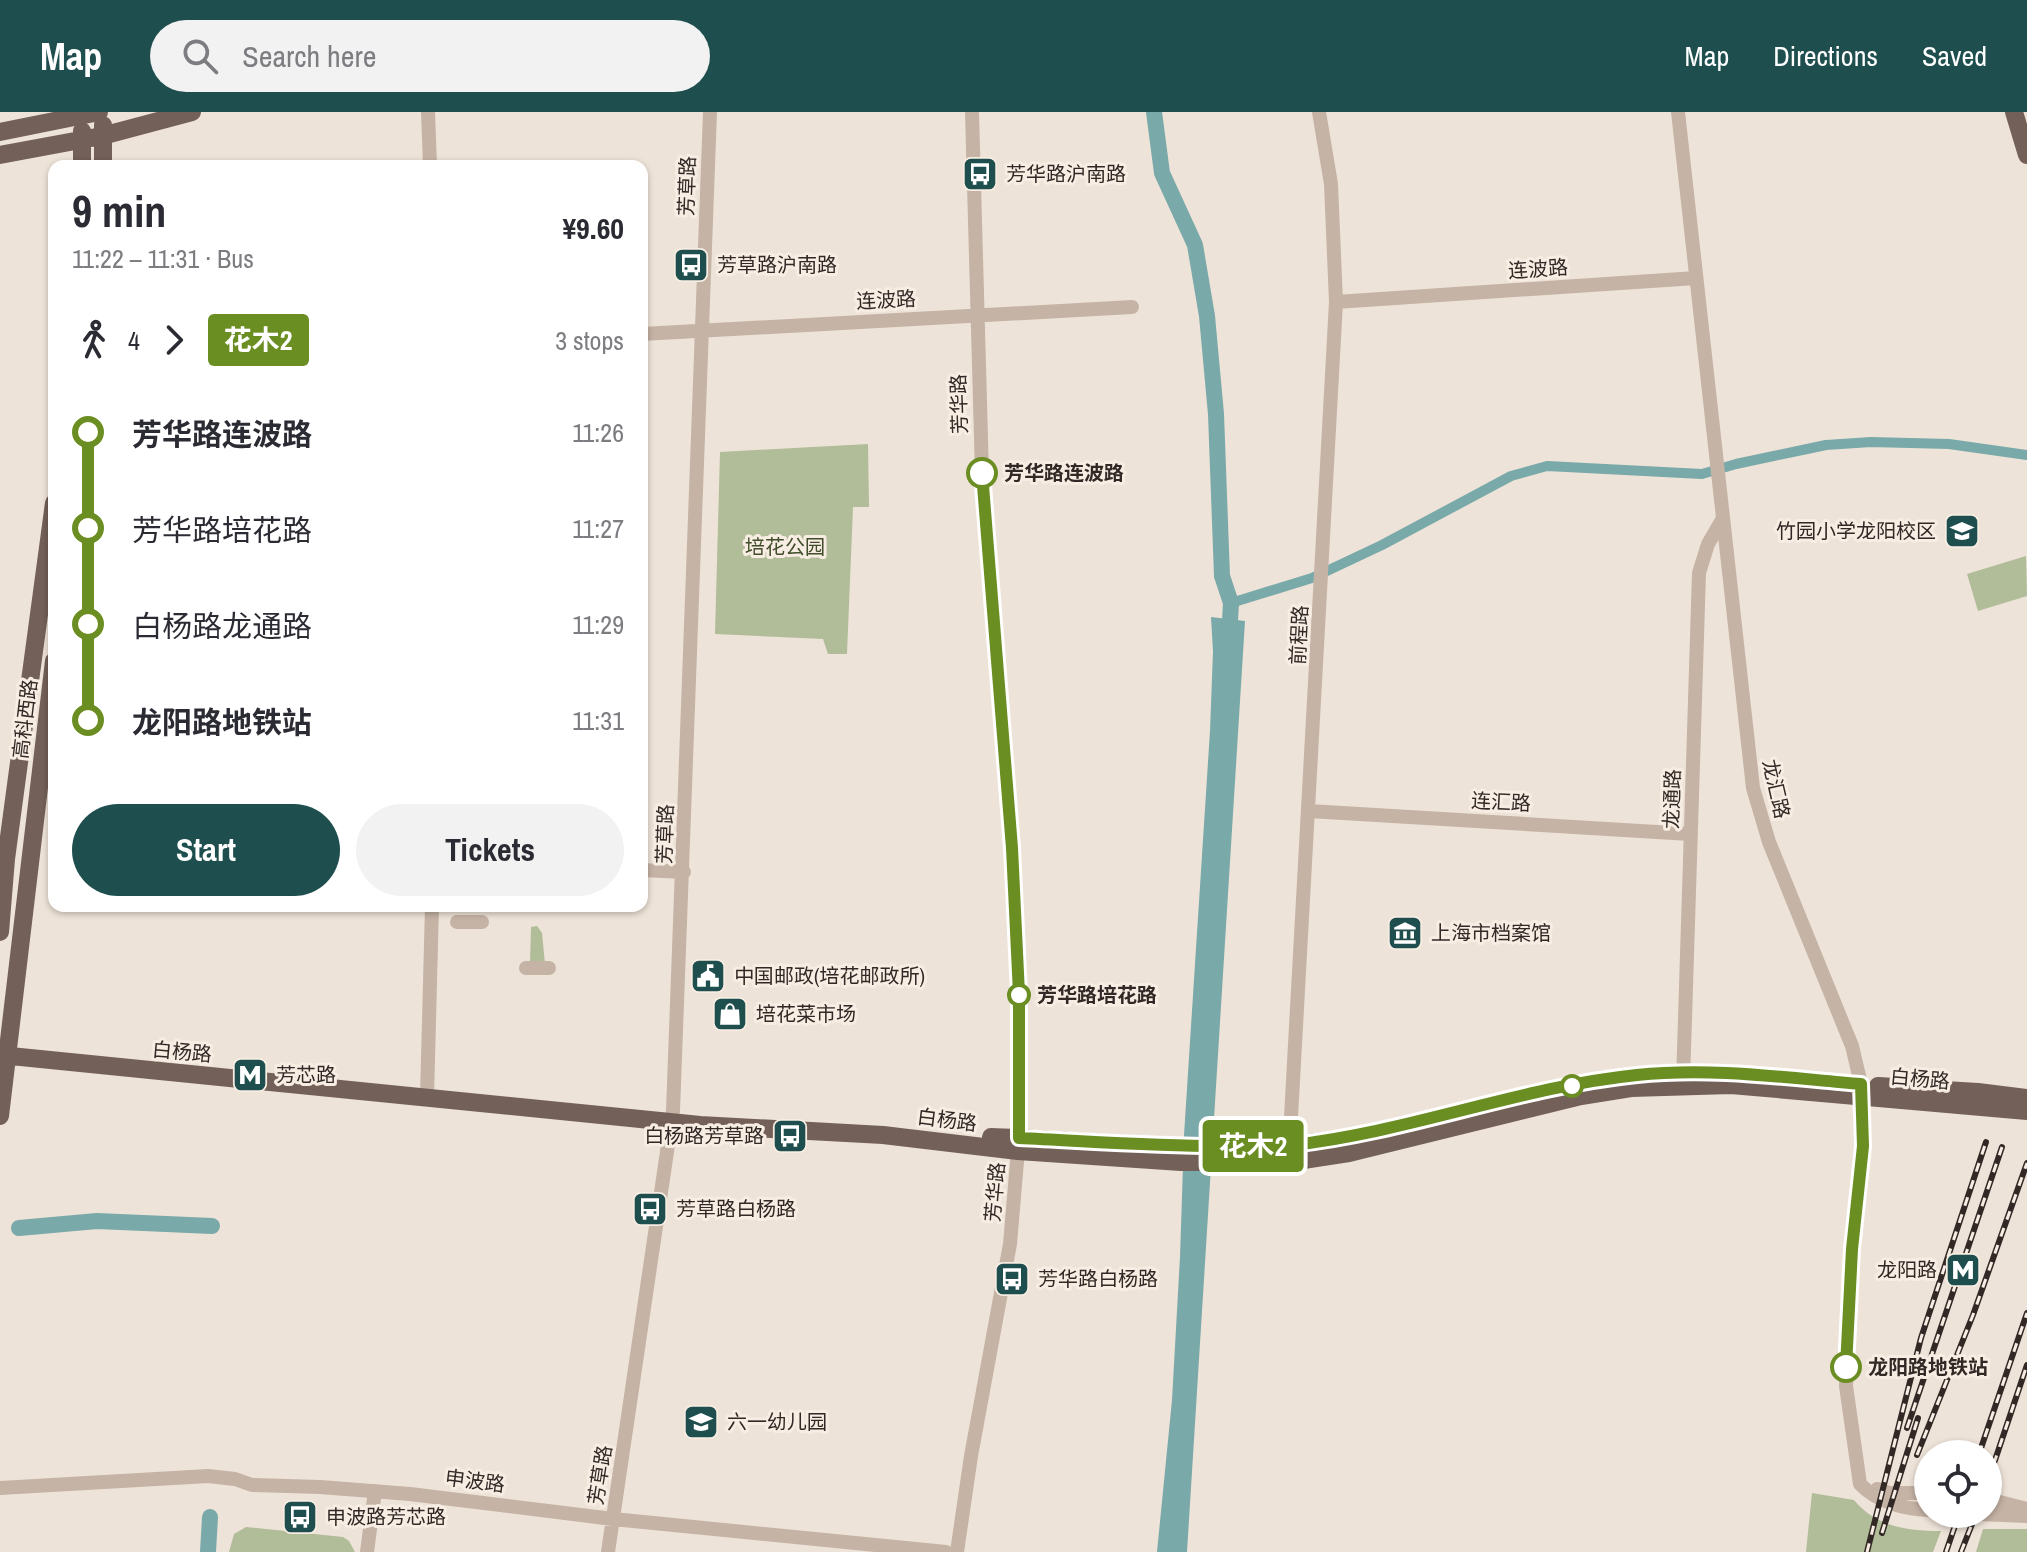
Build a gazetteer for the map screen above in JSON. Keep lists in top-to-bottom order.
{
  "streets": {
    "main road": ["高科西路", "白杨路"],
    "street": [
      "芳草路",
      "连波路",
      "芳华路",
      "前程路",
      "龙汇路",
      "龙通路",
      "连汇路",
      "申波路"
    ]
  },
  "crossings": [
    ["芳草路", "连波路"],
    ["芳草路", "白杨路"],
    ["芳草路", "申波路"],
    ["连波路", "芳华路"],
    ["连波路", "前程路"],
    ["连波路", "龙汇路"],
    ["芳华路", "白杨路"],
    ["前程路", "连汇路"],
    ["前程路", "白杨路"],
    ["高科西路", "白杨路"],
    ["龙汇路", "龙通路"],
    ["龙汇路", "白杨路"],
    ["龙通路", "连汇路"],
    ["龙通路", "白杨路"]
  ],
  "parks": ["培花公园"],
  "places": {
    "bus stop": [
      "芳华路沪南路",
      "芳草路沪南路",
      "白杨路芳草路",
      "芳草路白杨路",
      "芳华路白杨路",
      "申波路芳芯路"
    ],
    "other": ["芳华路连波路", "芳华路培花路", "龙阳路地铁站"],
    "school or university": ["竹园小学龙阳校区", "六一幼儿园"],
    "museum": ["上海市档案馆"],
    "public building": ["中国邮政(培花邮政所)"],
    "shop": ["培花菜市场"],
    "metro station": ["芳芯路", "龙阳路"]
  },
  "lines": ["bus line 花木2"],
  "page": {
    "header": "Map",
    "search": "Search here",
    "nav": ["Map", "Directions", "Saved"],
    "on_map": "花木2",
    "heading": ["9 min", "11:22 – 11:31 · Bus", "¥9.60"],
    "legs": ["4", "花木2", "3 stops"],
    "list": [
      {
        "name": "芳华路连波路",
        "value": "11:26"
      },
      {
        "name": "芳华路培花路",
        "value": "11:27"
      },
      {
        "name": "白杨路龙通路",
        "value": "11:29"
      },
      {
        "name": "龙阳路地铁站",
        "value": "11:31"
      }
    ],
    "buttons": ["Start", "Tickets"]
  }
}
